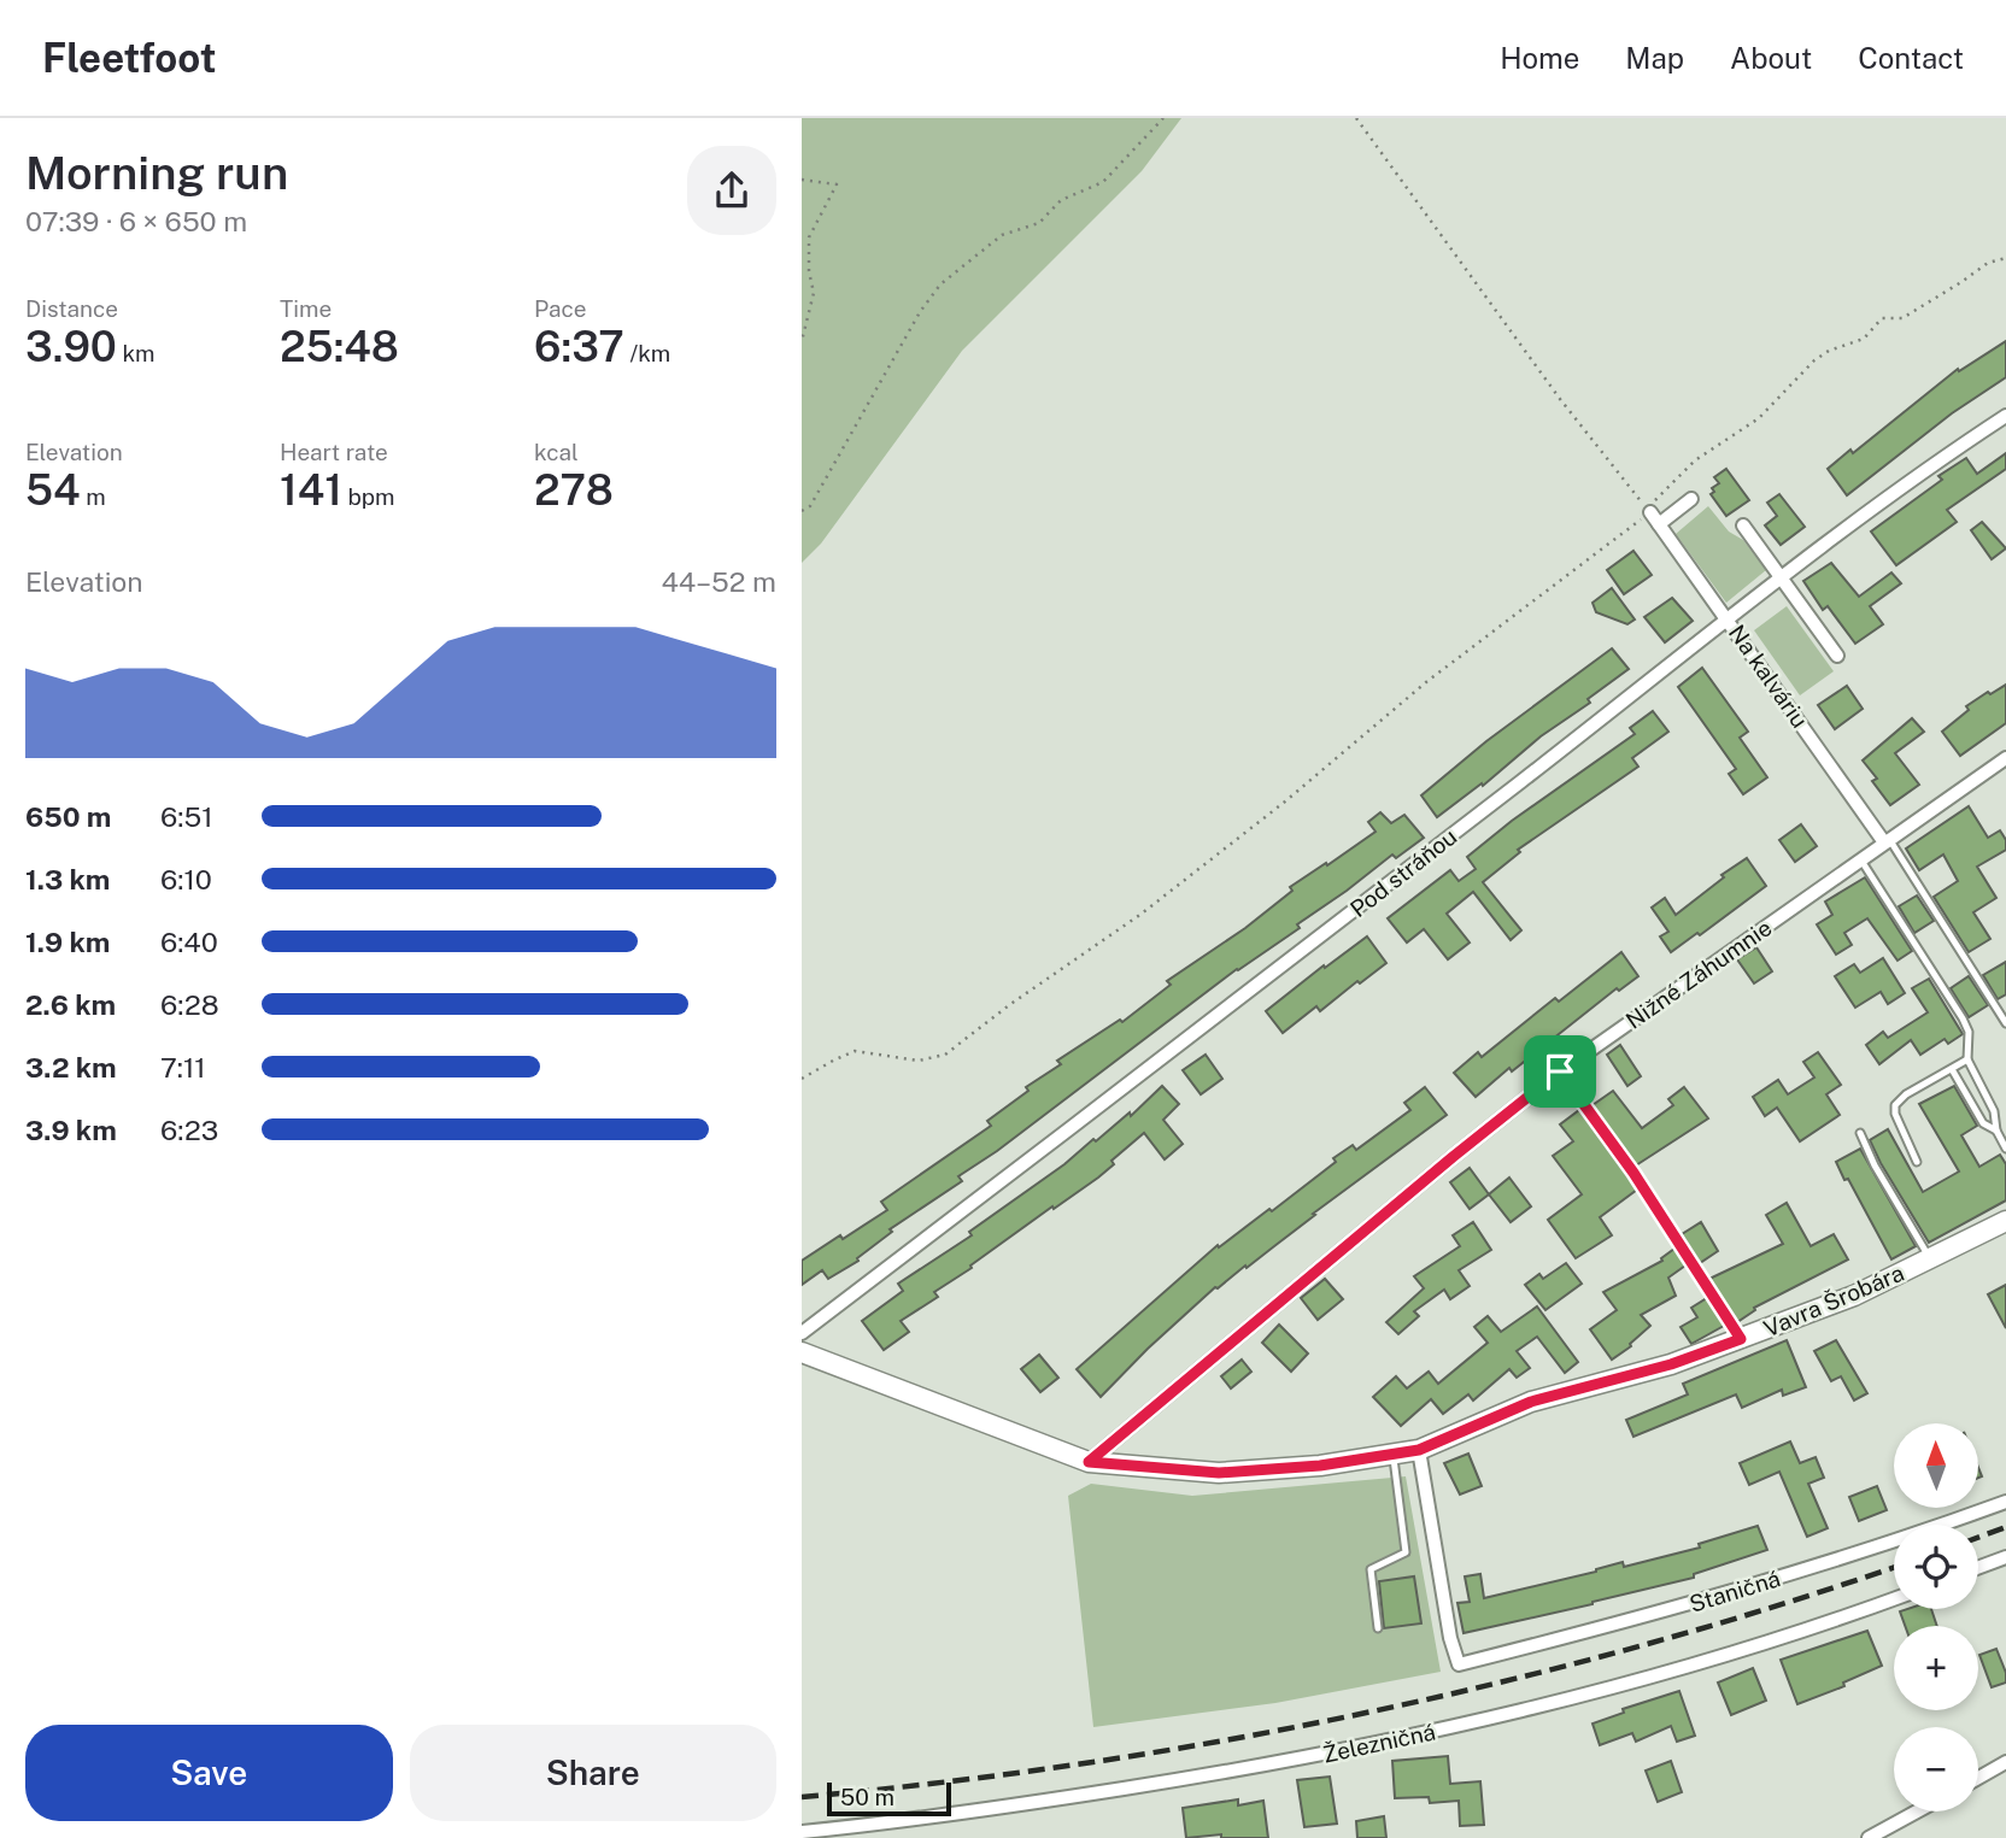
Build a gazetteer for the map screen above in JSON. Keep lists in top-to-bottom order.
{
  "streets": {
    "street": [
      "Na kalváriu",
      "Pod stráňou",
      "Nižné Záhumnie",
      "Vavra Šrobára",
      "Staničná",
      "Železničná"
    ]
  },
  "crossings": [
    ["Na kalváriu", "Pod stráňou"],
    ["Na kalváriu", "Nižné Záhumnie"],
    ["Nižné Záhumnie", "Vavra Šrobára"],
    ["Vavra Šrobára", "Staničná"]
  ],
  "scale_bar": "50 m",
  "north": "top",
  "page": {
    "header": "Fleetfoot",
    "nav": [
      "Home",
      "Map",
      "About",
      "Contact"
    ],
    "heading": ["Morning run", "07:39 · 6 × 650 m"],
    "stats": [
      ["Distance", "3.90 km"],
      ["Time", "25:48"],
      ["Pace", "6:37 /km"],
      ["Elevation", "54 m"],
      ["Heart rate", "141 bpm"],
      ["kcal", "278"]
    ],
    "chart": ["Elevation", "44–52 m"],
    "list": [
      {
        "name": "650 m",
        "note": "6:51"
      },
      {
        "name": "1.3 km",
        "note": "6:10"
      },
      {
        "name": "1.9 km",
        "note": "6:40"
      },
      {
        "name": "2.6 km",
        "note": "6:28"
      },
      {
        "name": "3.2 km",
        "note": "7:11"
      },
      {
        "name": "3.9 km",
        "note": "6:23"
      }
    ],
    "map_buttons": ["+", "−"],
    "buttons": ["Save", "Share"],
    "scale": "50 m"
  }
}
